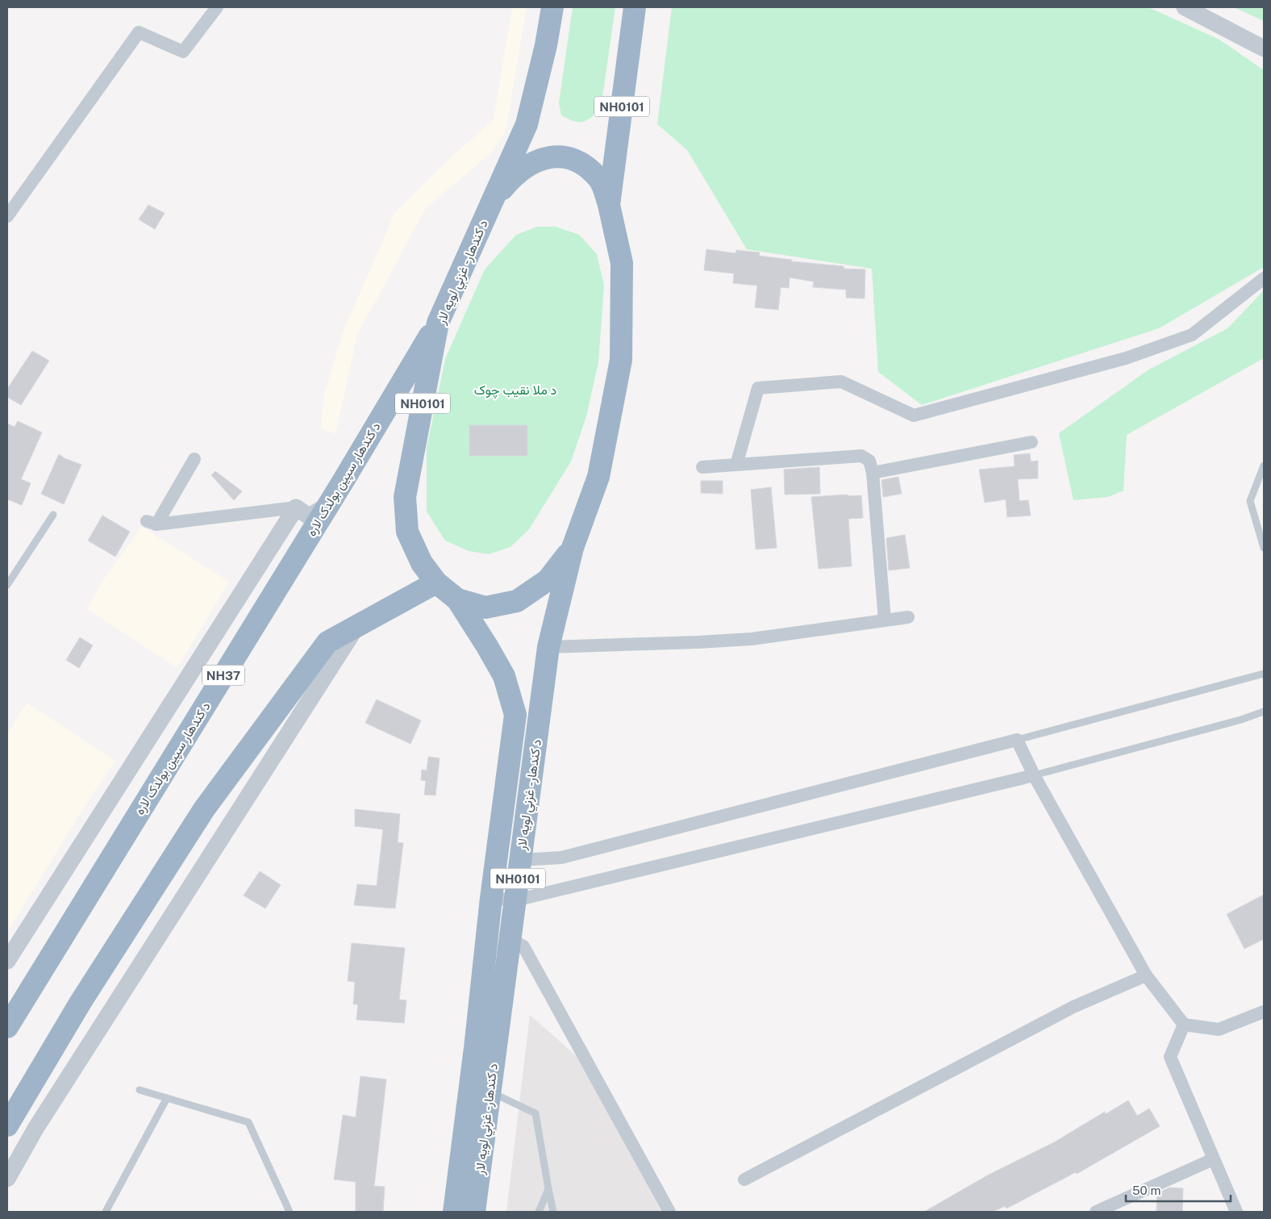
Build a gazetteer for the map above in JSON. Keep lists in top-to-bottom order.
{
  "streets": {
    "highway": [
      "NH0101",
      "د کندهار - غزني لويه لار",
      "د کندهار سپین بولدک لاره",
      "NH37"
    ]
  },
  "crossings": [
    ["NH0101", "د کندهار - غزني لويه لار"],
    ["د کندهار - غزني لويه لار", "د کندهار سپین بولدک لاره"]
  ],
  "parks": ["د ملا نقيب چوک"],
  "scale_bar": "50 m"
}
